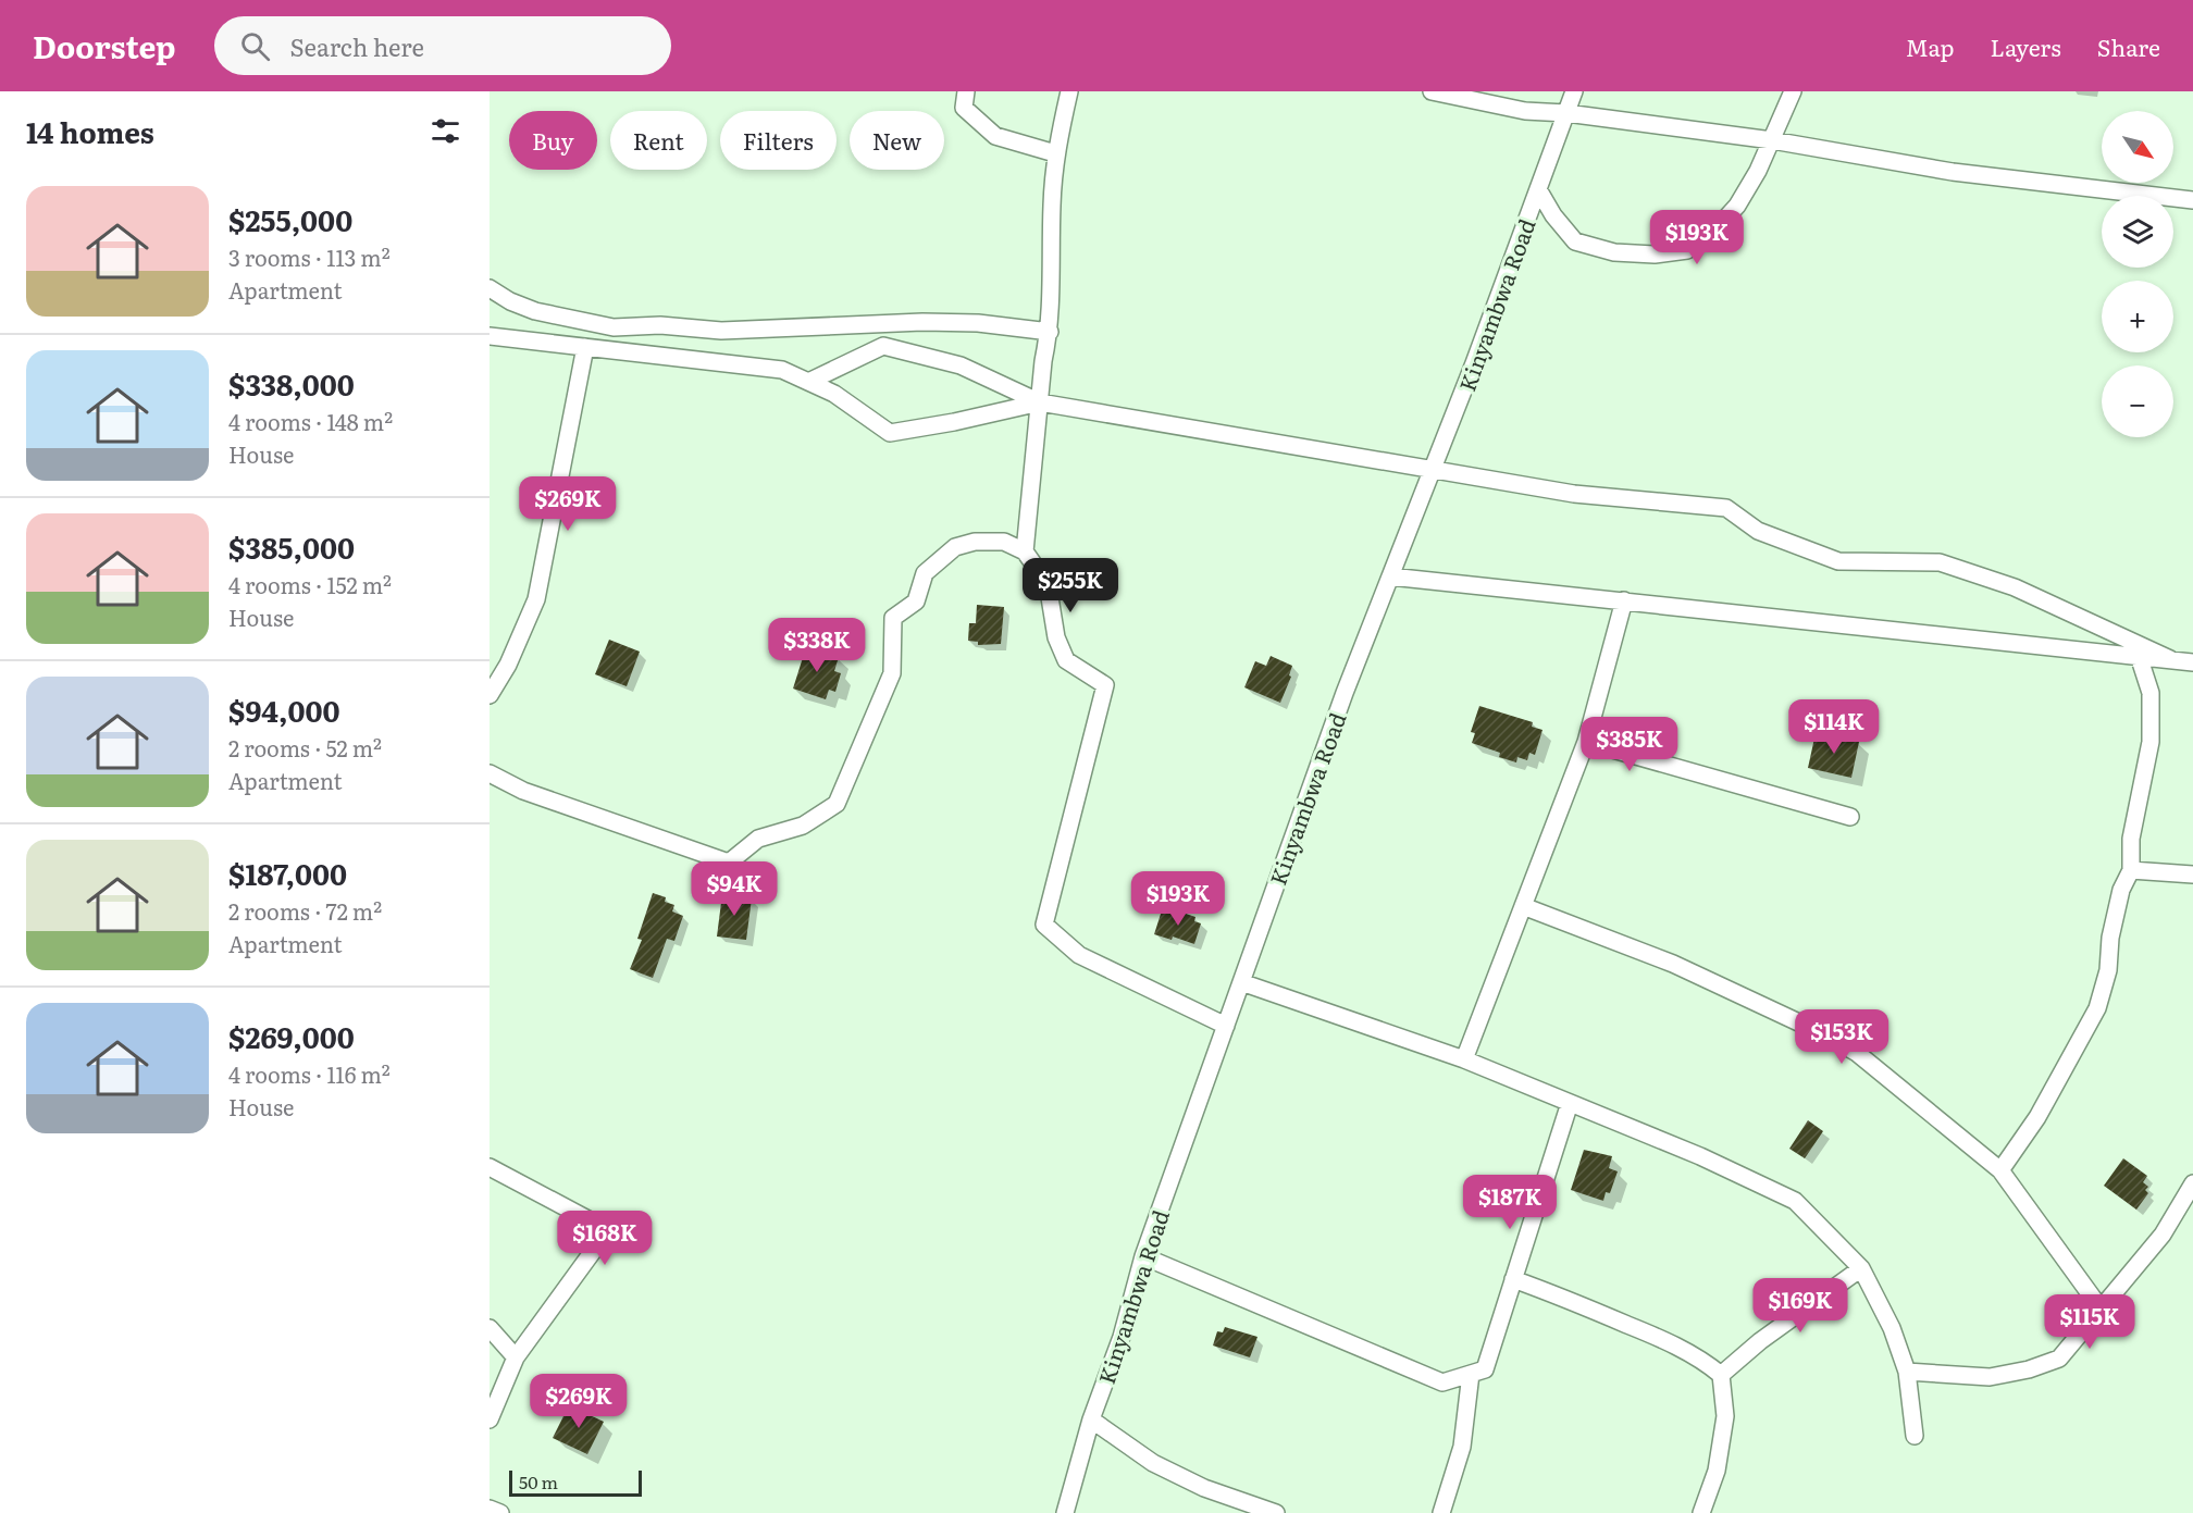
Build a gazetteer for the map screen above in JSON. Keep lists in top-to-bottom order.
{
  "streets": {
    "street": ["Kinyambwa Road"]
  },
  "scale_bar": "50 m",
  "north": "bottom right",
  "page": {
    "header": "Doorstep",
    "search": "Search here",
    "nav": ["Map", "Layers", "Share"],
    "heading": "14 homes",
    "map_buttons": ["+", "−"],
    "chip": [
      "Buy",
      "Rent",
      "Filters",
      "New"
    ],
    "list": [
      {
        "name": "$255,000",
        "note": "3 rooms · 113 m² · Apartment"
      },
      {
        "name": "$338,000",
        "note": "4 rooms · 148 m² · House"
      },
      {
        "name": "$385,000",
        "note": "4 rooms · 152 m² · House"
      },
      {
        "name": "$94,000",
        "note": "2 rooms · 52 m² · Apartment"
      },
      {
        "name": "$187,000",
        "note": "2 rooms · 72 m² · Apartment"
      },
      {
        "name": "$269,000",
        "note": "4 rooms · 116 m² · House"
      }
    ],
    "price": [
      "$193K",
      "$269K",
      "$255K",
      "$338K",
      "$114K",
      "$385K",
      "$94K",
      "$193K",
      "$153K",
      "$187K",
      "$168K",
      "$169K",
      "$115K",
      "$269K"
    ],
    "scale": "50 m"
  }
}
